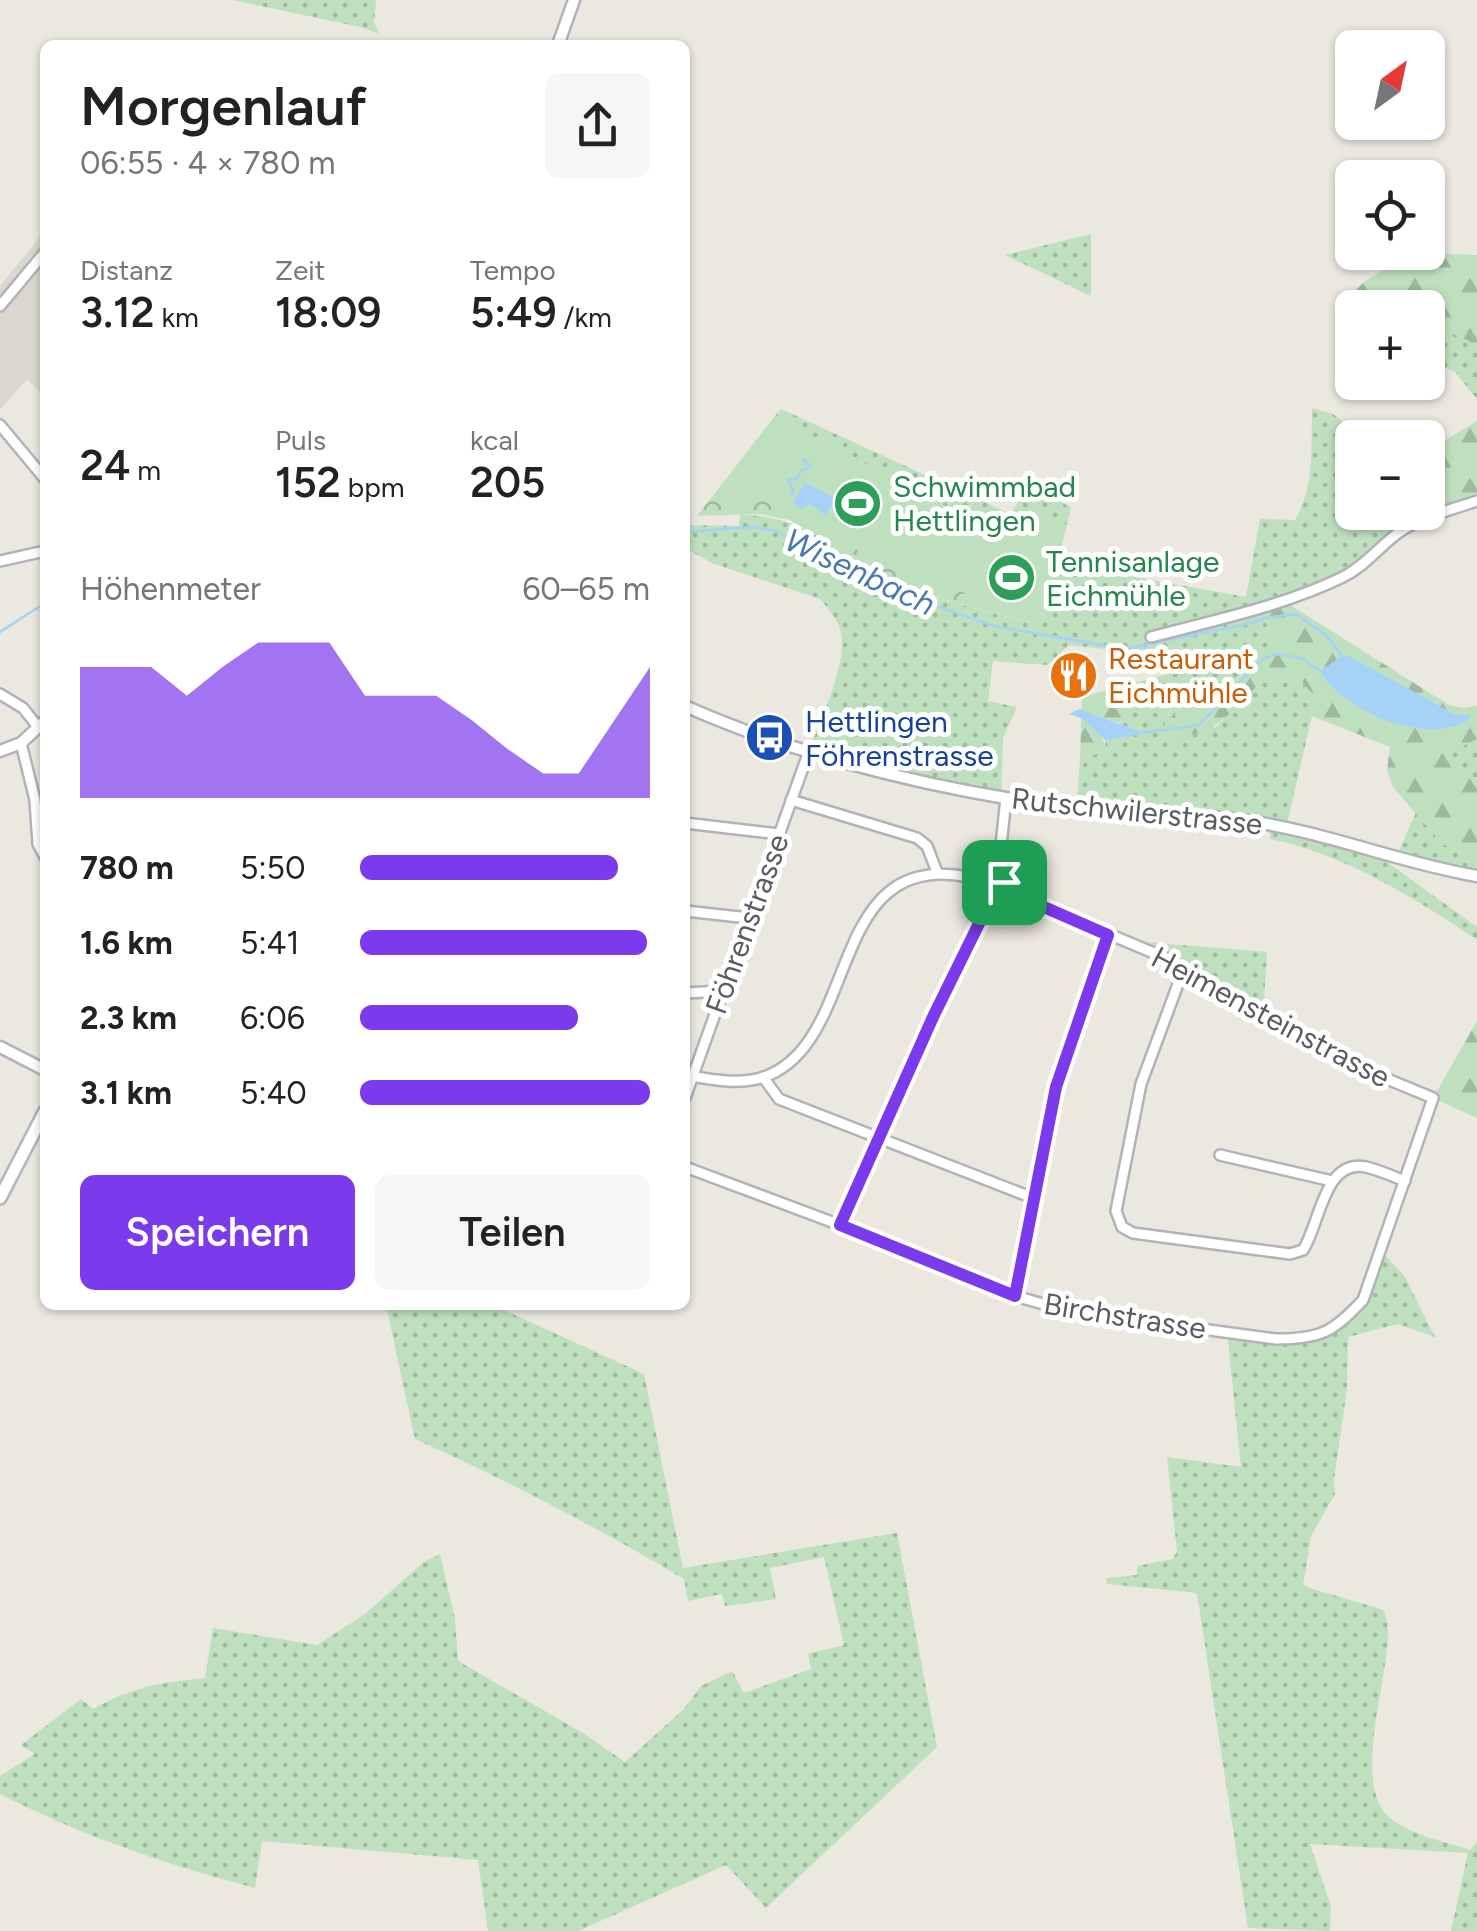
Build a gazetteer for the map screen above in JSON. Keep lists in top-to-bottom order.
{
  "streets": {
    "street": [
      "Rutschwilerstrasse",
      "Föhrenstrasse",
      "Heimensteinstrasse",
      "Birchstrasse"
    ]
  },
  "crossings": [
    ["Rutschwilerstrasse", "Föhrenstrasse"],
    ["Heimensteinstrasse", "Birchstrasse"]
  ],
  "water": ["Wisenbach"],
  "places": {
    "sports": ["Schwimmbad Hettlingen", "Tennisanlage Eichmühle"],
    "restaurant": ["Restaurant Eichmühle"],
    "bus stop": ["Hettlingen Föhrenstrasse"]
  },
  "north": "top right",
  "page": {
    "map_buttons": ["+", "−"],
    "heading": ["Morgenlauf", "06:55 · 4 × 780 m"],
    "stats": [
      ["Distanz", "3.12 km"],
      ["Zeit", "18:09"],
      ["Tempo", "5:49 /km"],
      ["24 m"],
      ["Puls", "152 bpm"],
      ["kcal", "205"]
    ],
    "chart": ["Höhenmeter", "60–65 m"],
    "list": [
      {
        "name": "780 m",
        "note": "5:50"
      },
      {
        "name": "1.6 km",
        "note": "5:41"
      },
      {
        "name": "2.3 km",
        "note": "6:06"
      },
      {
        "name": "3.1 km",
        "note": "5:40"
      }
    ],
    "buttons": ["Speichern", "Teilen"]
  }
}
